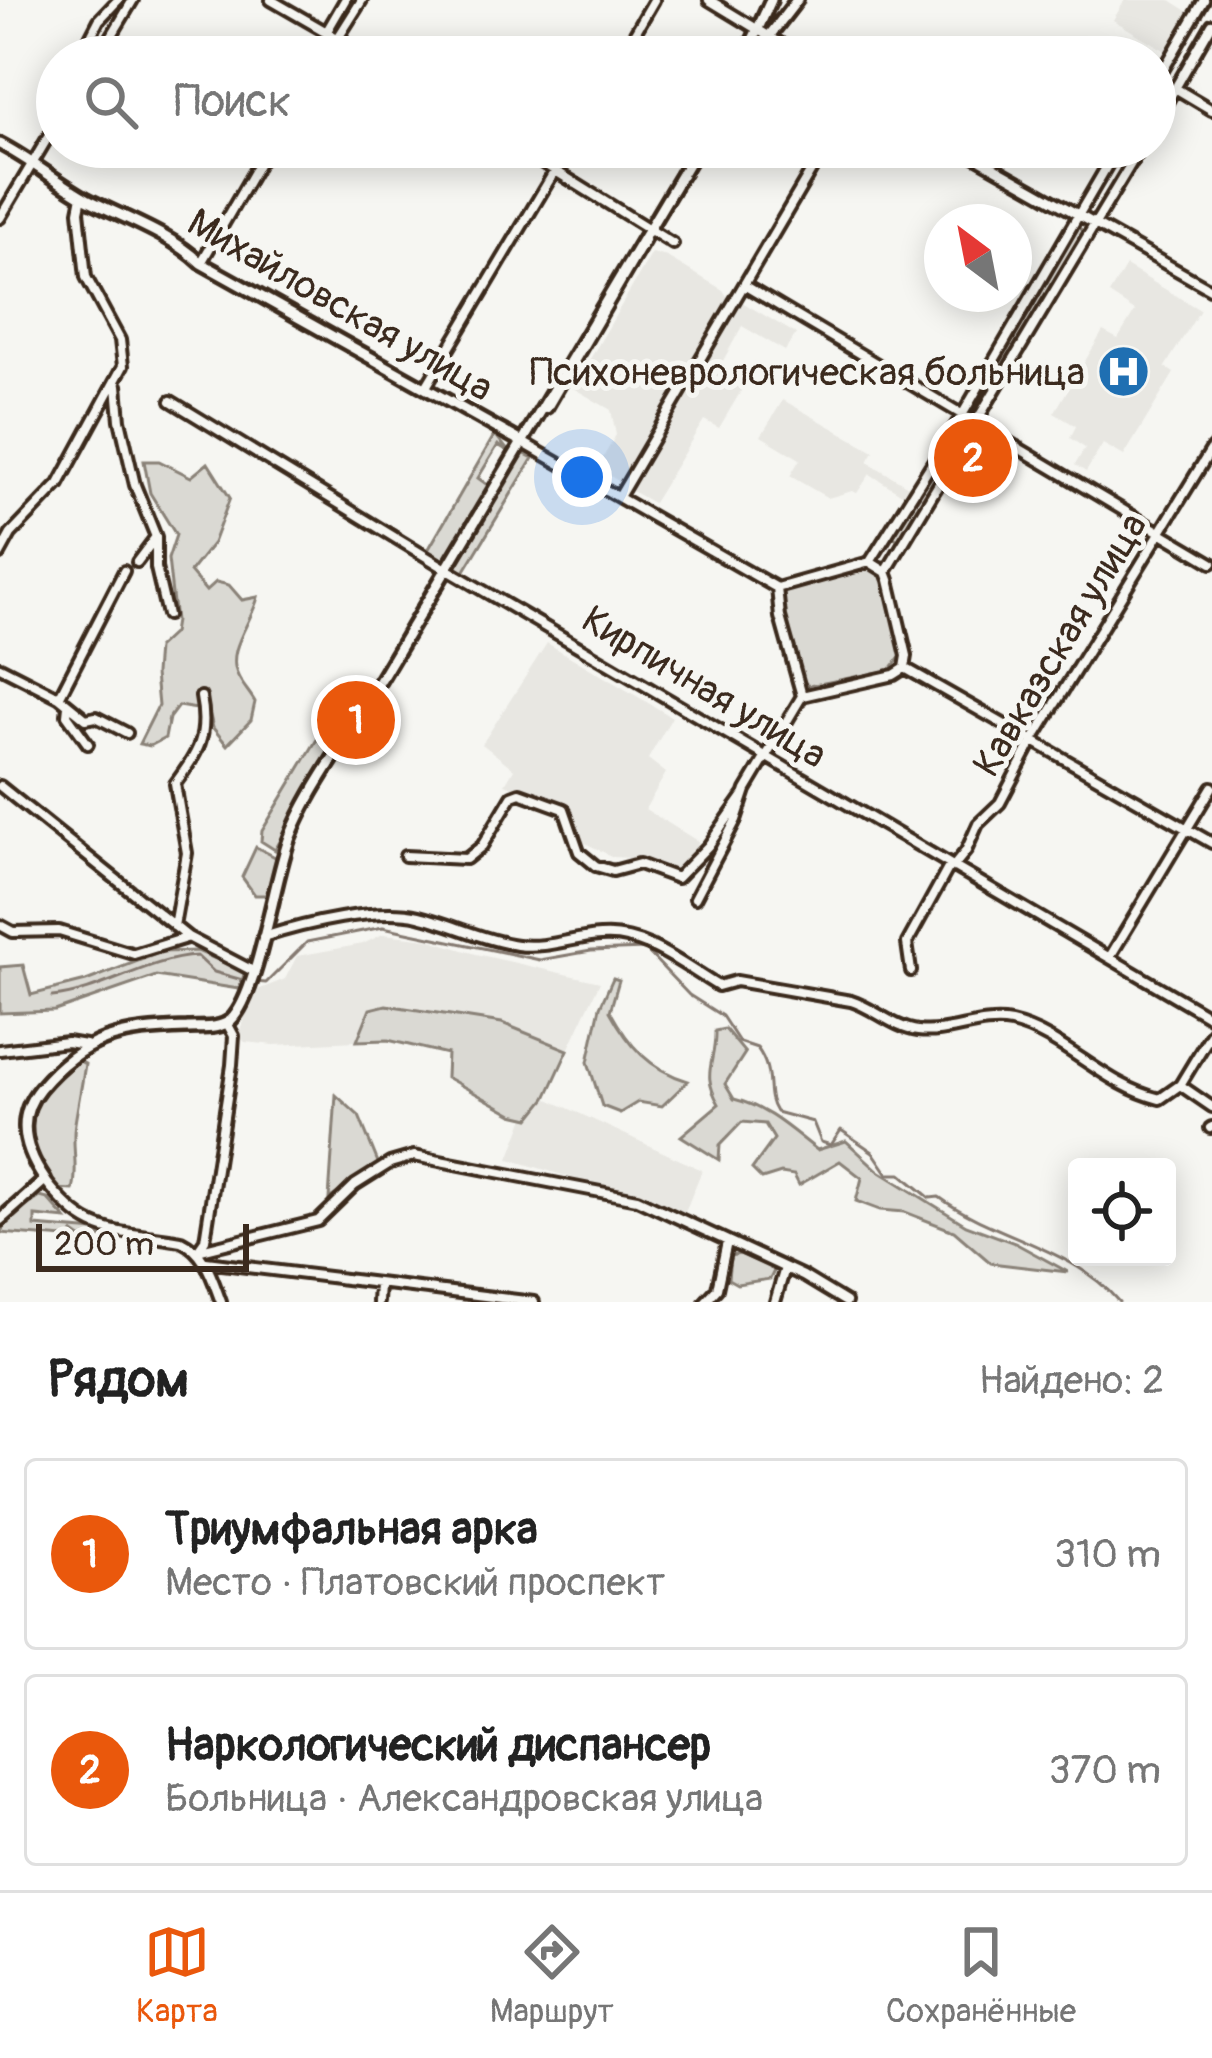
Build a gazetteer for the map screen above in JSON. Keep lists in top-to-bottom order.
{
  "streets": {
    "main road": ["Михайловская улица"],
    "street": ["Кавказская улица", "Кирпичная улица"]
  },
  "crossings": [
    ["Кавказская улица", "Кирпичная улица"]
  ],
  "places": {
    "hospital": ["Психоневрологическая больница"]
  },
  "scale_bar": "200 m",
  "north": "top left",
  "page": {
    "search": "Поиск",
    "pins": ["2", "1"],
    "scale": "200 m",
    "heading": ["Рядом", "Найдено: 2"],
    "list": [
      {
        "mark": "1",
        "name": "Триумфальная арка",
        "note": "Место · Платовский проспект",
        "value": "310 m"
      },
      {
        "mark": "2",
        "name": "Наркологический диспансер",
        "note": "Больница · Александровская улица",
        "value": "370 m"
      }
    ],
    "nav": ["Карта", "Маршрут", "Сохранённые"]
  }
}
